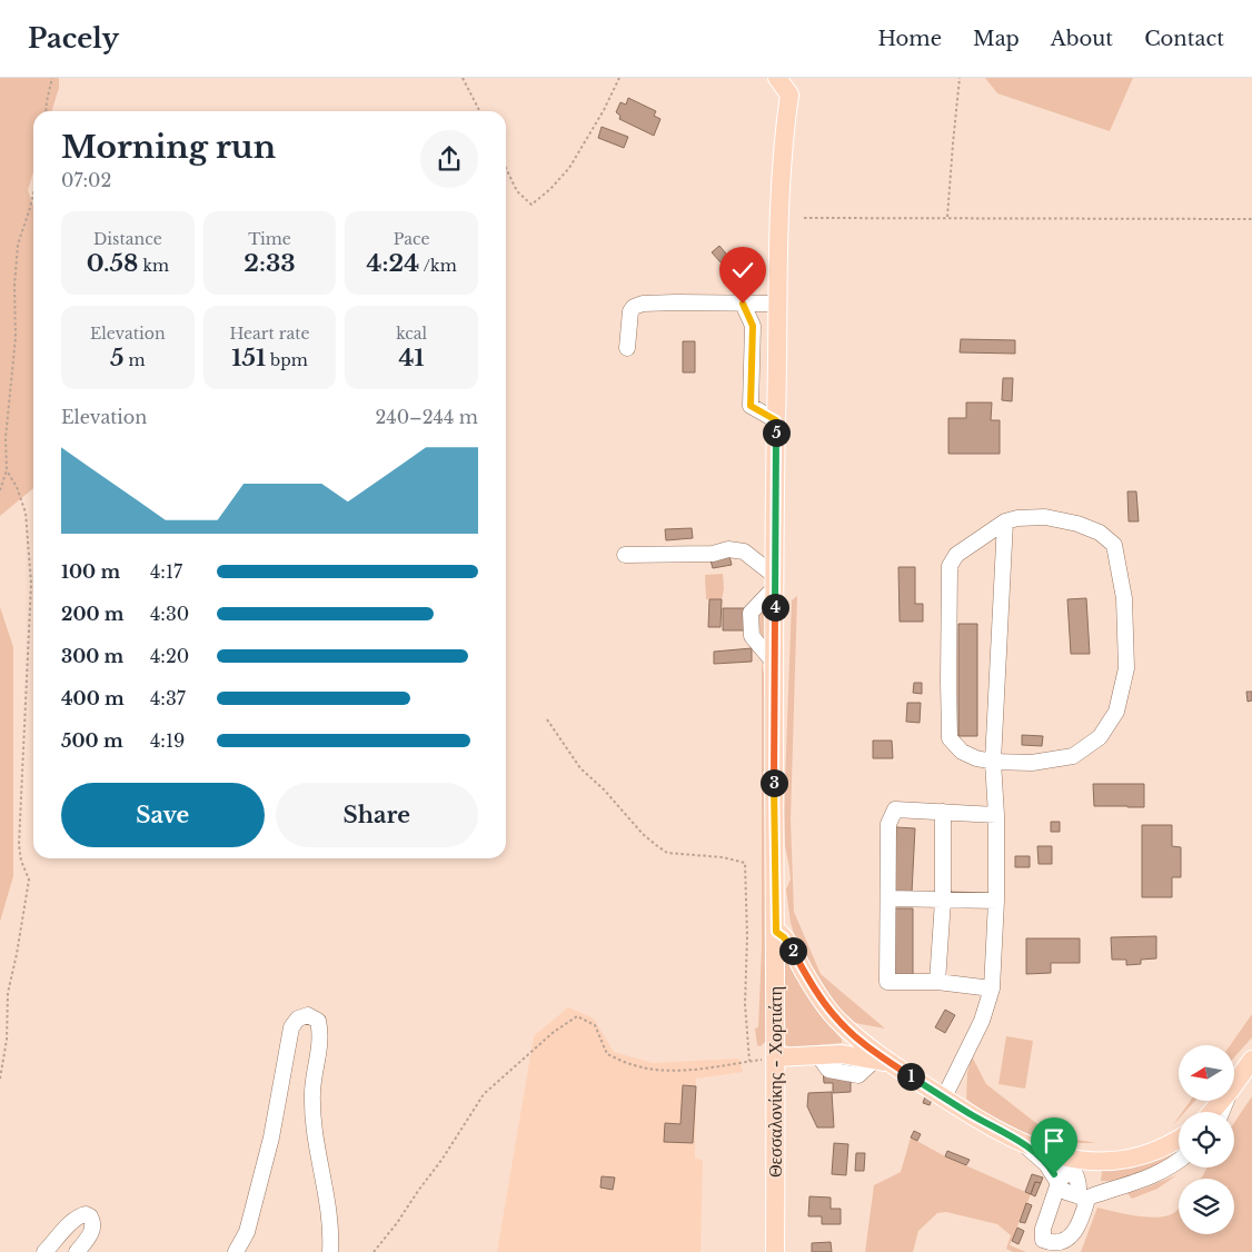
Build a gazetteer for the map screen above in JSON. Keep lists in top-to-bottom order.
{
  "streets": {
    "main road": ["Θεσσαλονίκης - Χορτιάτη"]
  },
  "north": "left",
  "page": {
    "header": "Pacely",
    "nav": [
      "Home",
      "Map",
      "About",
      "Contact"
    ],
    "heading": ["Morning run", "07:02"],
    "stats": [
      ["Distance", "0.58 km"],
      ["Time", "2:33"],
      ["Pace", "4:24 /km"],
      ["Elevation", "5 m"],
      ["Heart rate", "151 bpm"],
      ["kcal", "41"]
    ],
    "chart": ["Elevation", "240–244 m"],
    "pins": [
      "5",
      "4",
      "3",
      "2",
      "1"
    ],
    "list": [
      {
        "name": "100 m",
        "note": "4:17"
      },
      {
        "name": "200 m",
        "note": "4:30"
      },
      {
        "name": "300 m",
        "note": "4:20"
      },
      {
        "name": "400 m",
        "note": "4:37"
      },
      {
        "name": "500 m",
        "note": "4:19"
      }
    ],
    "buttons": ["Save", "Share"]
  }
}
